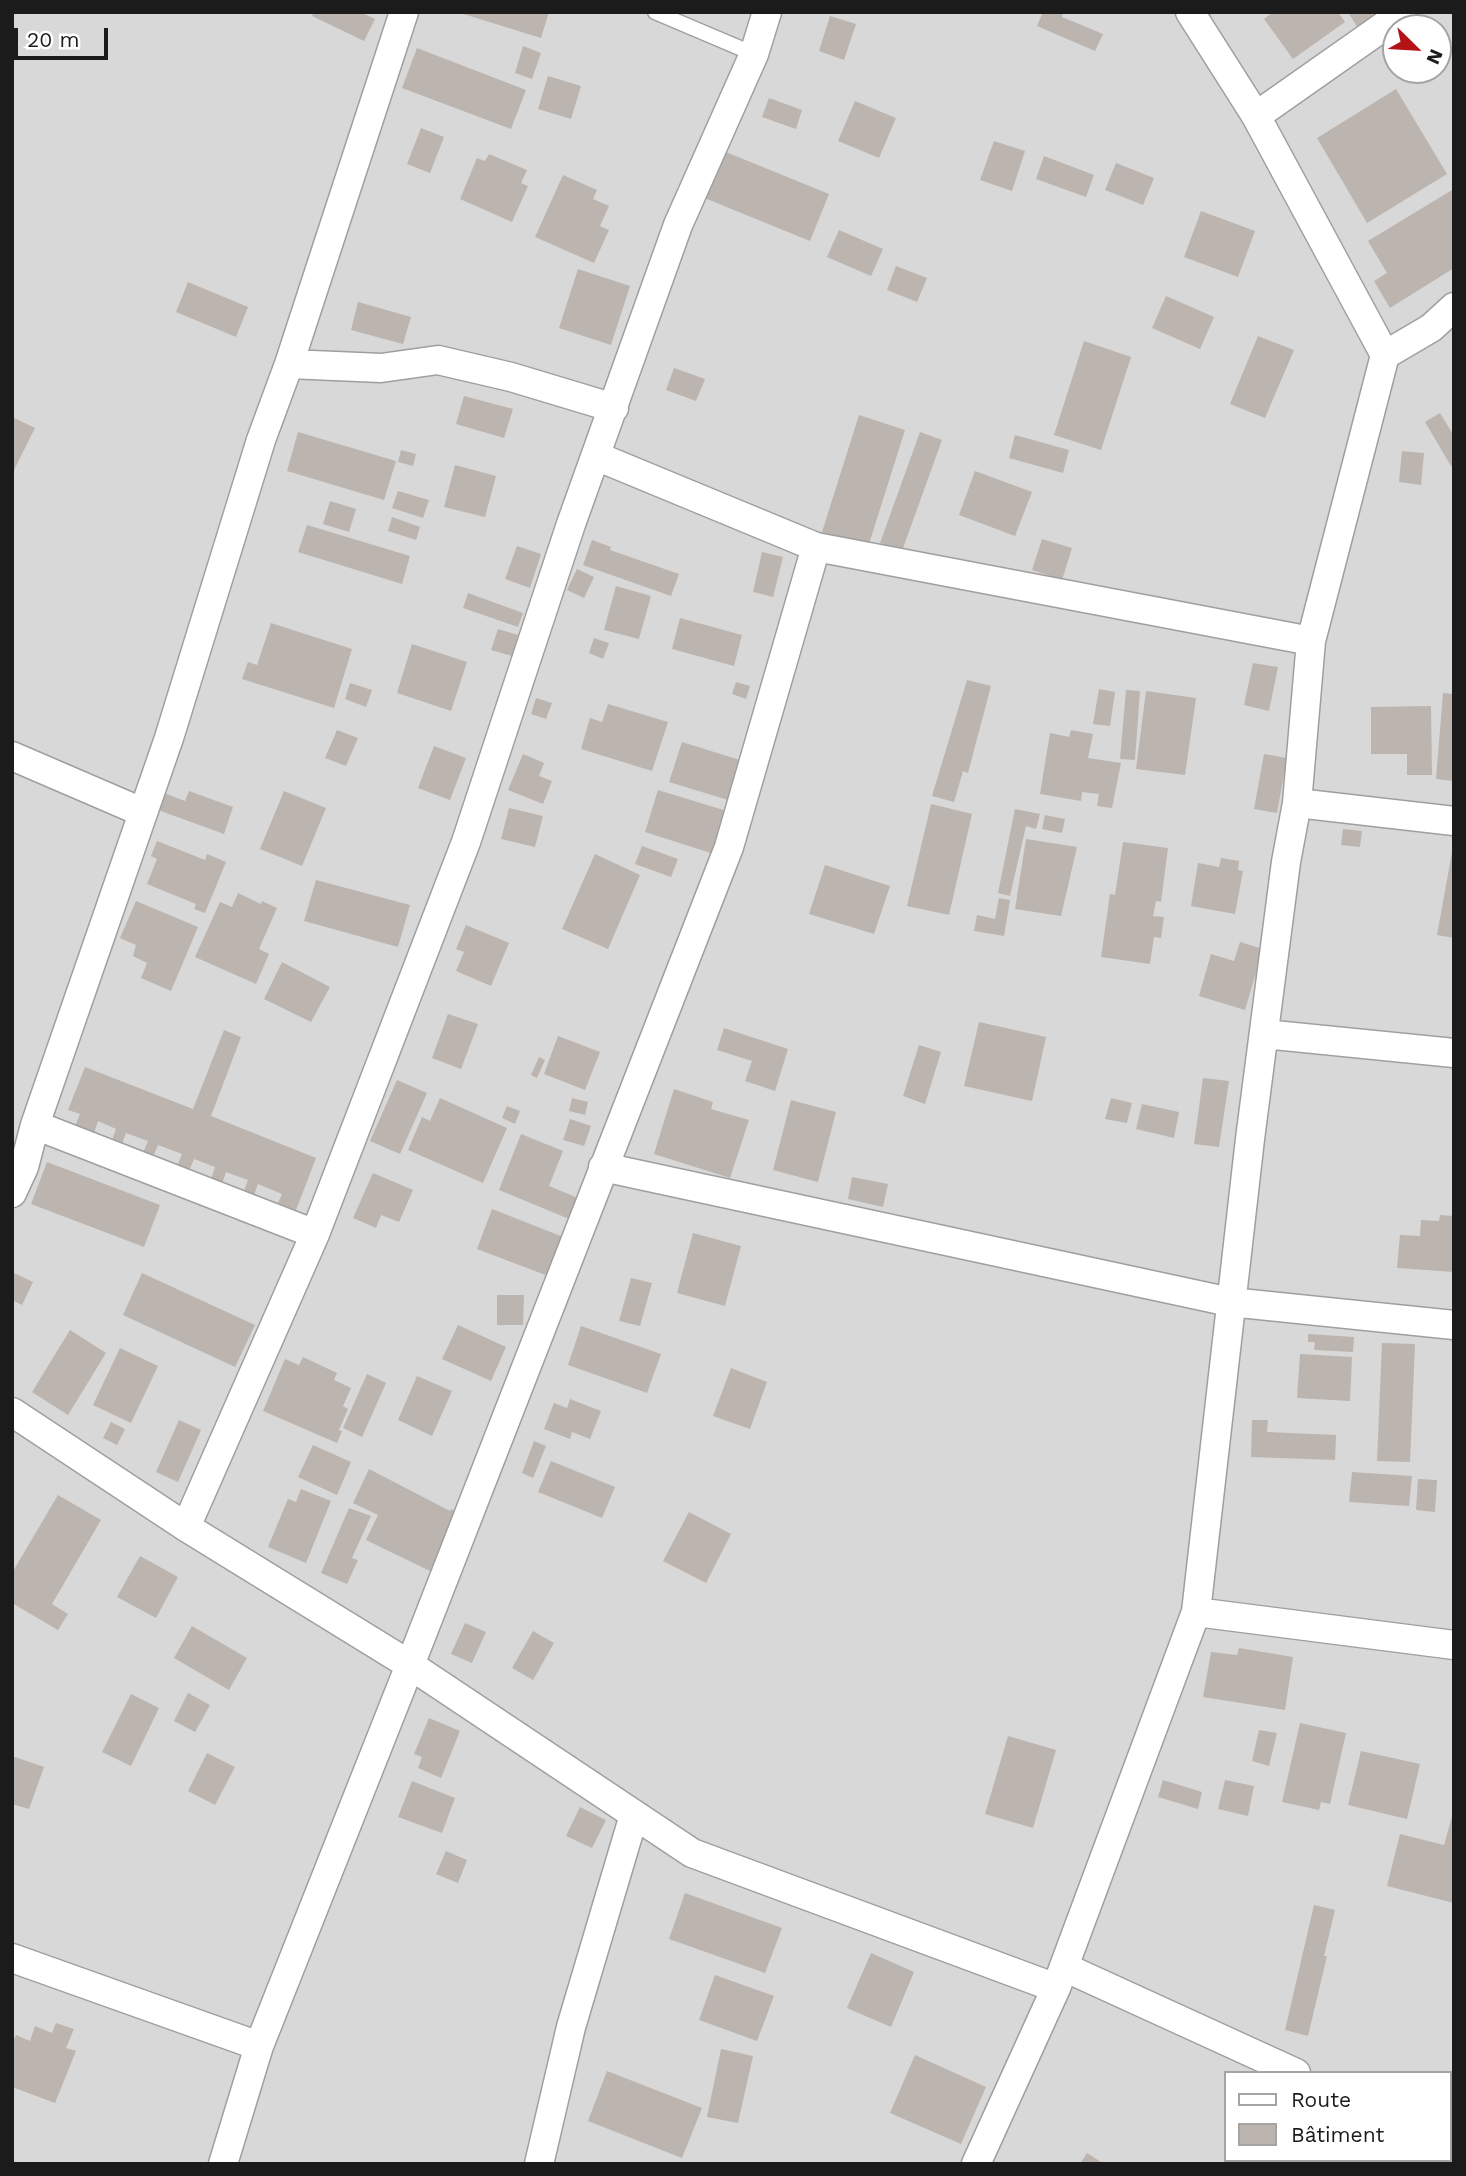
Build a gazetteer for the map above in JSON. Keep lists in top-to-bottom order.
{
  "legend": ["Route", "Bâtiment"],
  "scale_bar": "20 m",
  "north": "bottom right"
}
